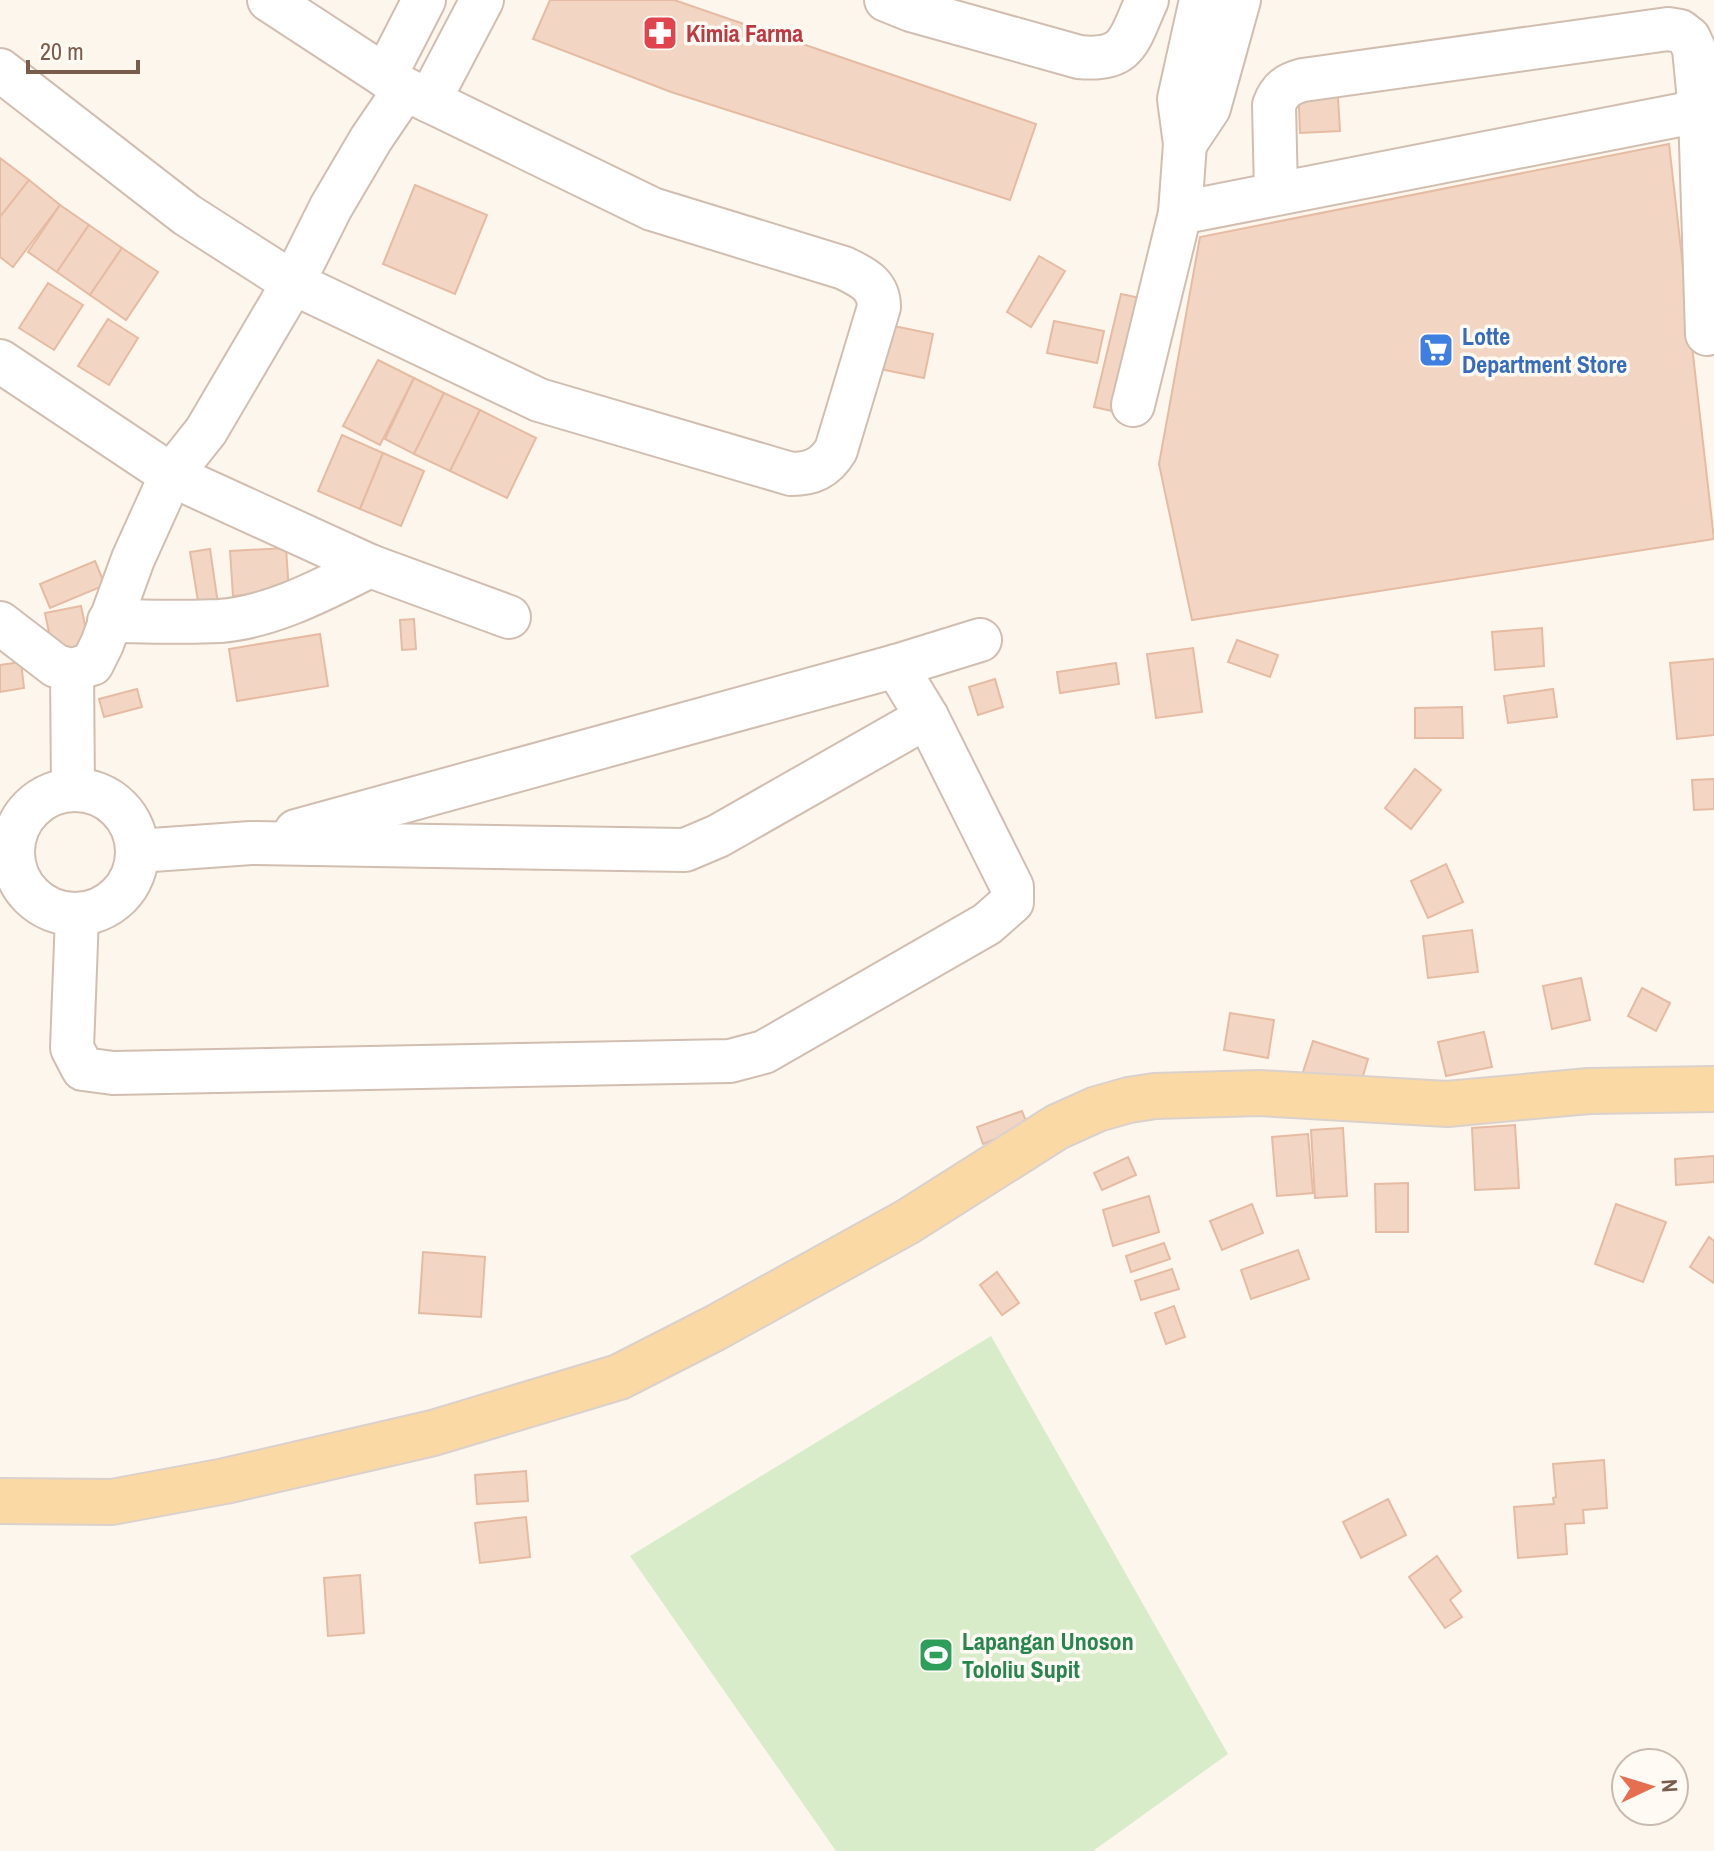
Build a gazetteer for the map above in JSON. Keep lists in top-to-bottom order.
{
  "places": {
    "pharmacy": ["Kimia Farma"],
    "supermarket": ["Lotte Department Store"],
    "sports": ["Lapangan Unoson Tololiu Supit"]
  },
  "scale_bar": "20 m",
  "north": "right"
}
